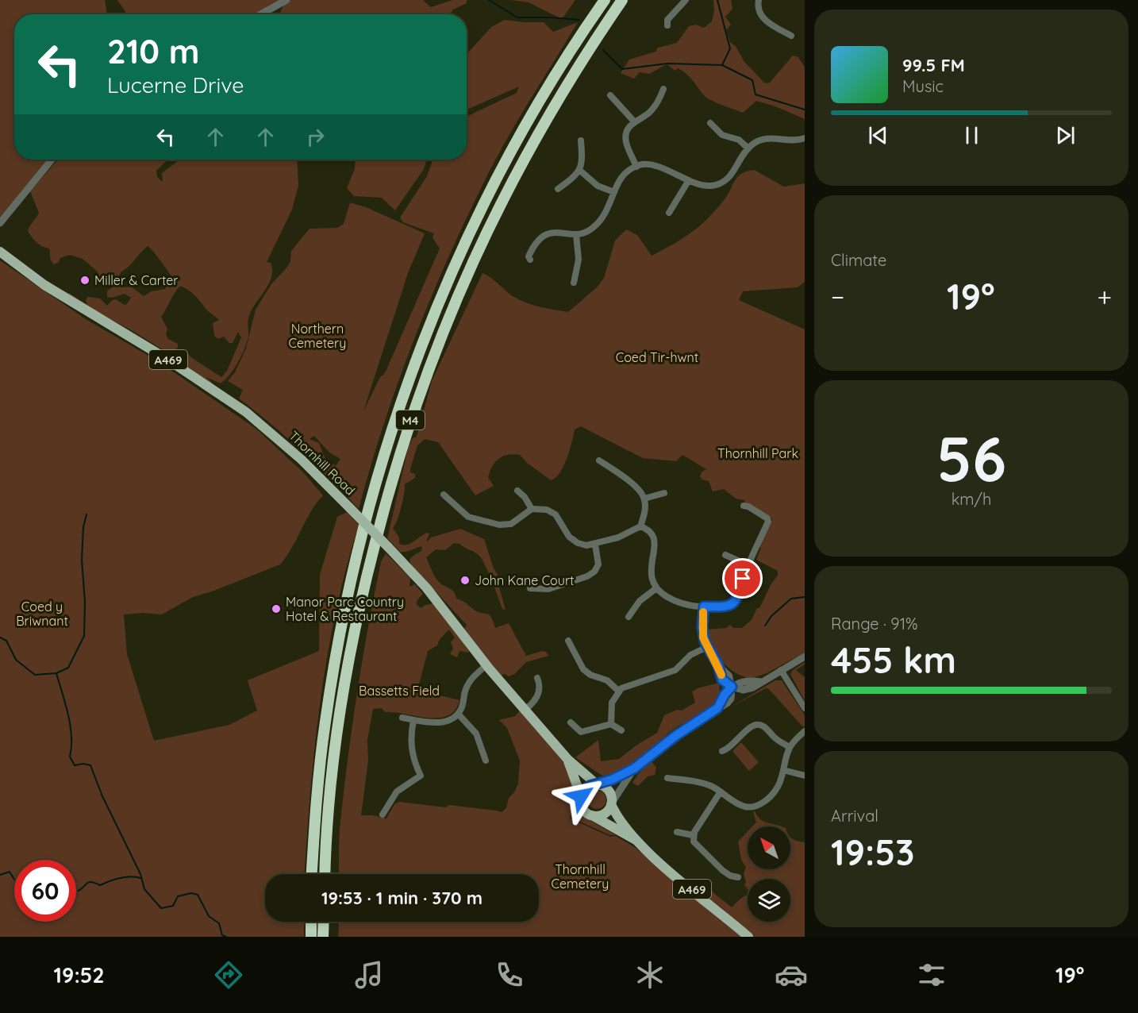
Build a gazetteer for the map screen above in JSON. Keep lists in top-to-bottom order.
{
  "streets": {
    "highway": ["M4"],
    "main road": ["A469", "Thornhill Road"]
  },
  "parks": [
    "Northern Cemetery",
    "Coed Tir-hwnt",
    "Thornhill Park",
    "Coed y Briwnant",
    "Bassetts Field",
    "Thornhill Cemetery"
  ],
  "places": ["Miller & Carter", "John Kane Court", "Manor Parc Country Hotel & Restaurant"],
  "north": "top left",
  "page": {
    "turn": ["210 m", "Lucerne Drive"],
    "song": ["99.5 FM", "Music"],
    "tile": [
      "Climate",
      ["56", "km/h"],
      ["Range · 91%", "455 km"],
      ["Arrival", "19:53"]
    ],
    "heat": ["−", "19°", "+"],
    "limit": "60",
    "trip": "19:53 · 1 min · 370 m",
    "tabs": ["19:52", "19°"]
  }
}
